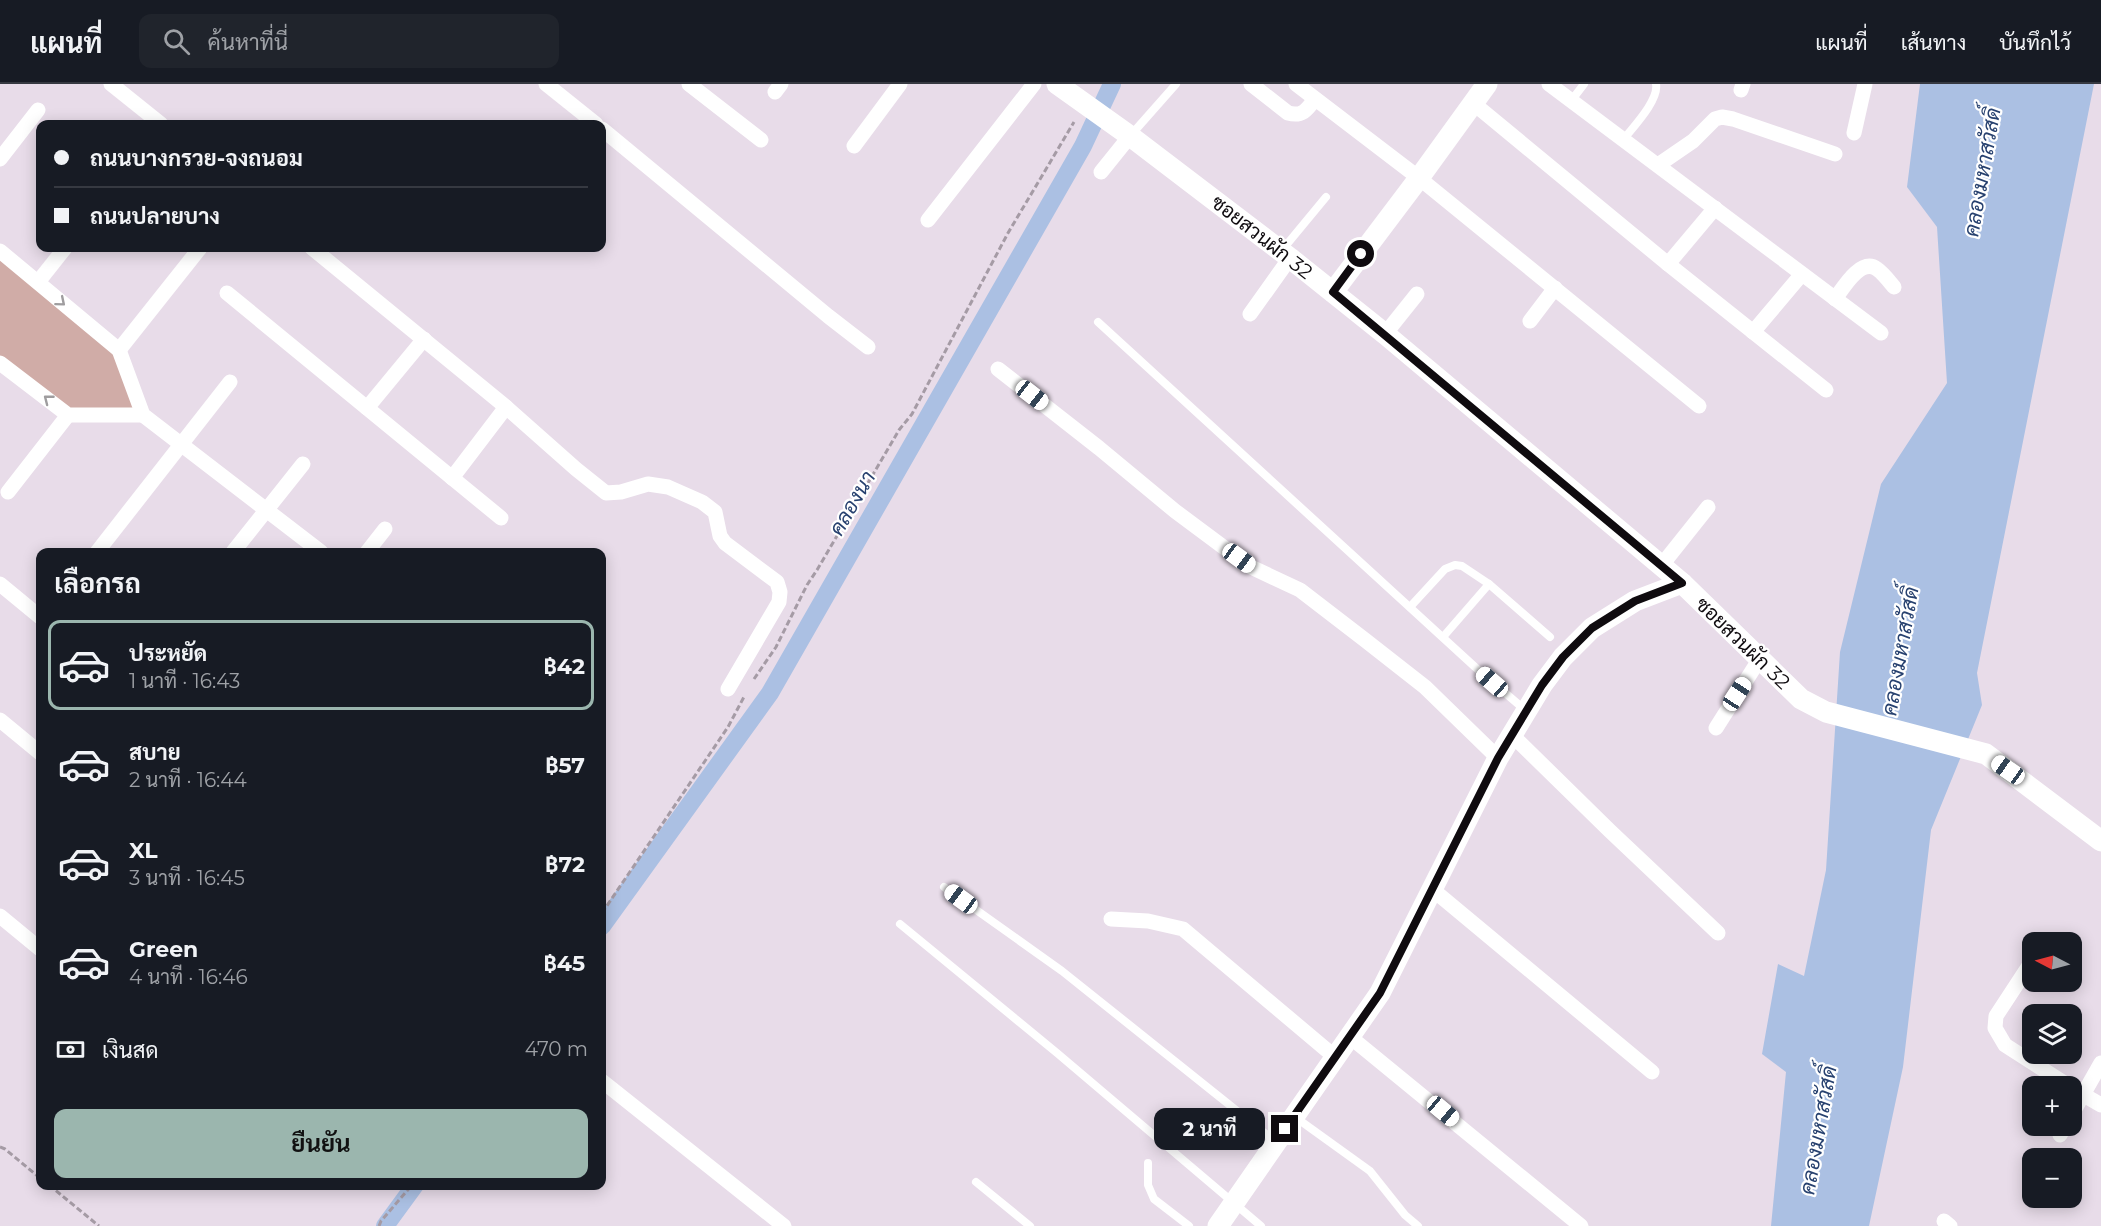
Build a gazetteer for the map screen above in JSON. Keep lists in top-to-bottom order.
{
  "streets": {
    "street": ["ซอยสวนผัก 32"]
  },
  "water": ["คลองมหาสวัสดิ์", "คลองนา"],
  "north": "left",
  "page": {
    "header": "แผนที่",
    "search": "ค้นหาที่นี่",
    "nav": ["แผนที่", "เส้นทาง", "บันทึกไว้"],
    "banner": ["ถนนบางกรวย-จงถนอม", "ถนนปลายบาง"],
    "heading": "เลือกรถ",
    "list": [
      {
        "name": "ประหยัด",
        "note": "1 นาที · 16:43",
        "value": "฿42"
      },
      {
        "name": "สบาย",
        "note": "2 นาที · 16:44",
        "value": "฿57"
      },
      {
        "name": "XL",
        "note": "3 นาที · 16:45",
        "value": "฿72"
      },
      {
        "name": "Green",
        "note": "4 นาที · 16:46",
        "value": "฿45"
      }
    ],
    "map_buttons": ["+", "−"],
    "pay": ["เงินสด", "470 m"],
    "buttons": "ยืนยัน",
    "bubble": "2 นาที"
  }
}
